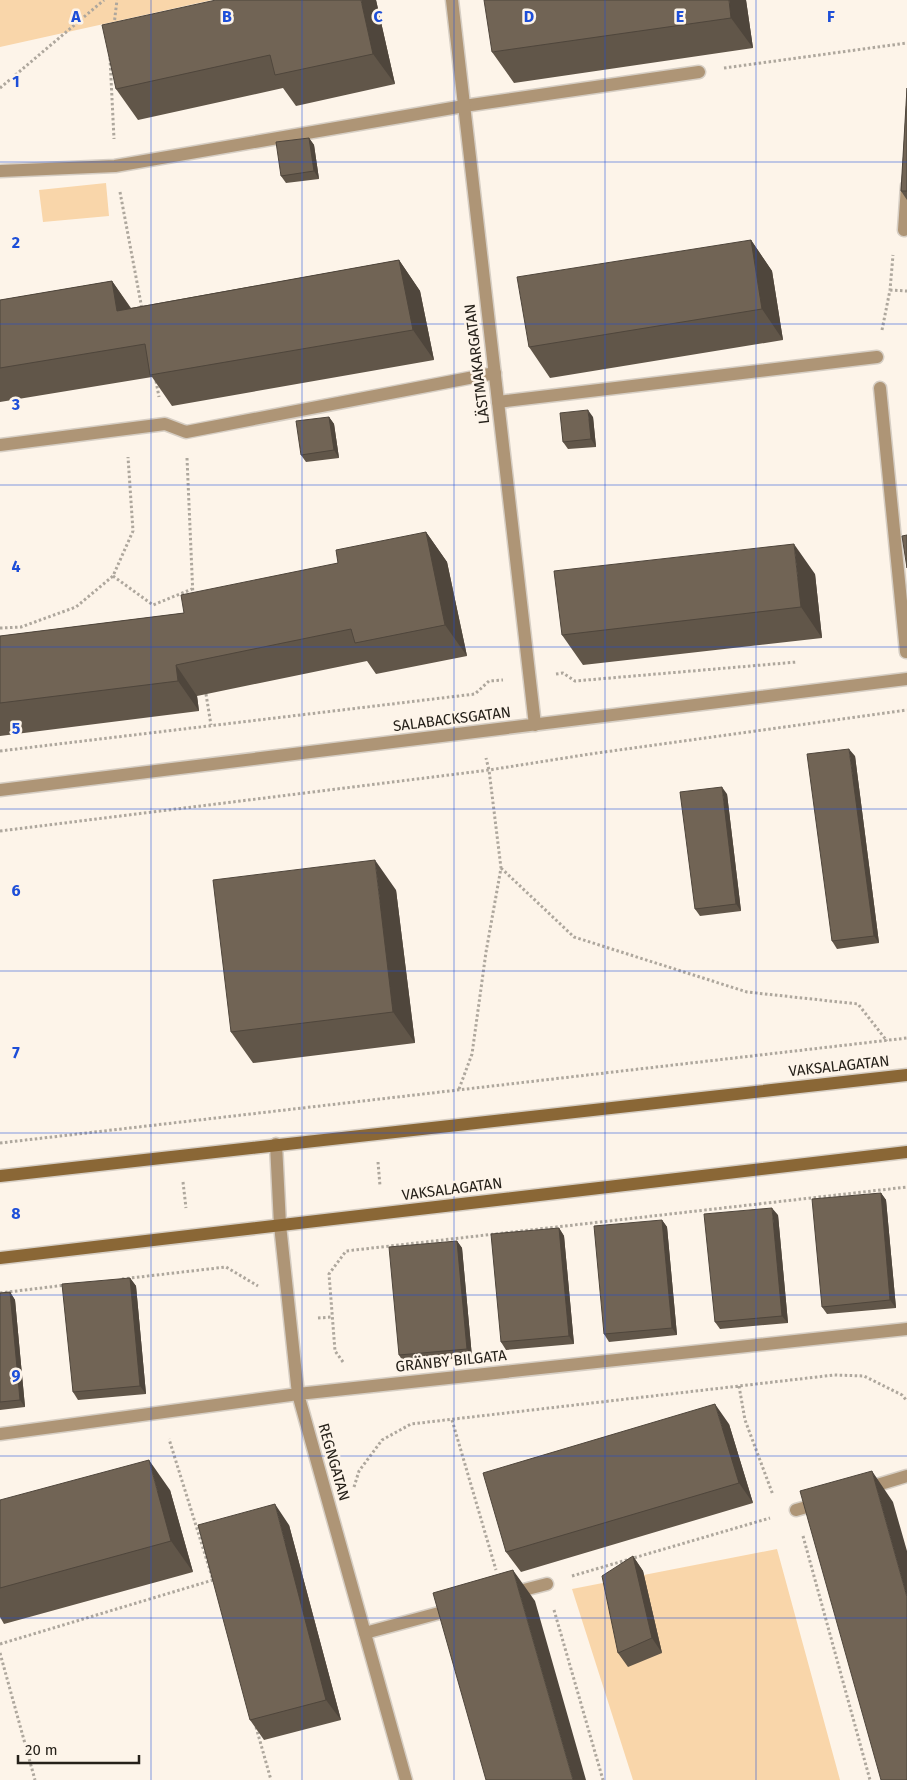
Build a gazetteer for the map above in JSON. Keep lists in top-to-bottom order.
{
  "streets": {
    "main road": ["VAKSALAGATAN"],
    "street": [
      "LÄSTMAKARGATAN",
      "SALABACKSGATAN",
      "GRÄNBY BILGATA",
      "REGNGATAN"
    ]
  },
  "crossings": [
    ["LÄSTMAKARGATAN", "SALABACKSGATAN"],
    ["VAKSALAGATAN", "REGNGATAN"],
    ["GRÄNBY BILGATA", "REGNGATAN"]
  ],
  "scale_bar": "20 m",
  "grid": {
    "columns": [
      "A",
      "B",
      "C",
      "D",
      "E",
      "F"
    ],
    "rows": [
      "1",
      "2",
      "3",
      "4",
      "5",
      "6",
      "7",
      "8",
      "9"
    ]
  }
}
